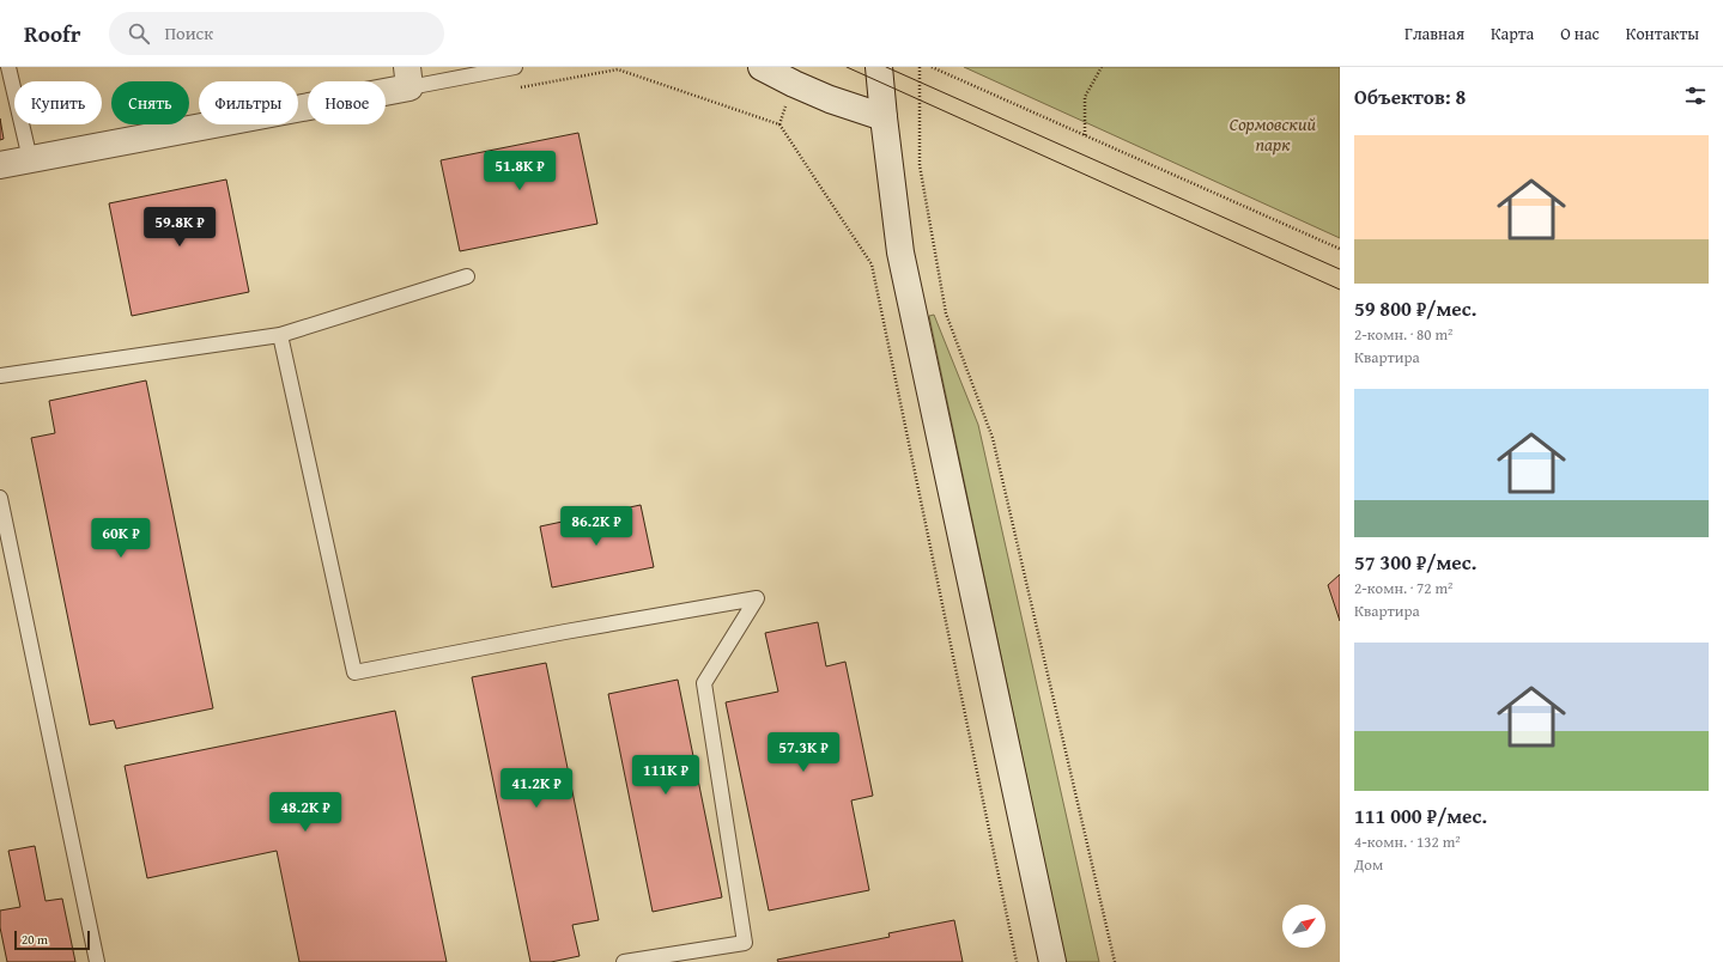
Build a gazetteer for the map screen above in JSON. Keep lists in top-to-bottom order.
{
  "parks": ["Сормовский парк"],
  "scale_bar": "20 m",
  "north": "top right",
  "page": {
    "header": "Roofr",
    "search": "Поиск",
    "nav": [
      "Главная",
      "Карта",
      "О нас",
      "Контакты"
    ],
    "heading": "Объектов: 8",
    "chip": [
      "Купить",
      "Снять",
      "Фильтры",
      "Новое"
    ],
    "list": [
      {
        "name": "59 800 ₽/мес.",
        "note": "2-комн. · 80 m² · Квартира"
      },
      {
        "name": "57 300 ₽/мес.",
        "note": "2-комн. · 72 m² · Квартира"
      },
      {
        "name": "111 000 ₽/мес.",
        "note": "4-комн. · 132 m² · Дом"
      }
    ],
    "price": [
      "51.8K ₽",
      "59.8K ₽",
      "86.2K ₽",
      "60K ₽",
      "57.3K ₽",
      "111K ₽",
      "41.2K ₽",
      "48.2K ₽"
    ],
    "scale": "20 m"
  }
}
